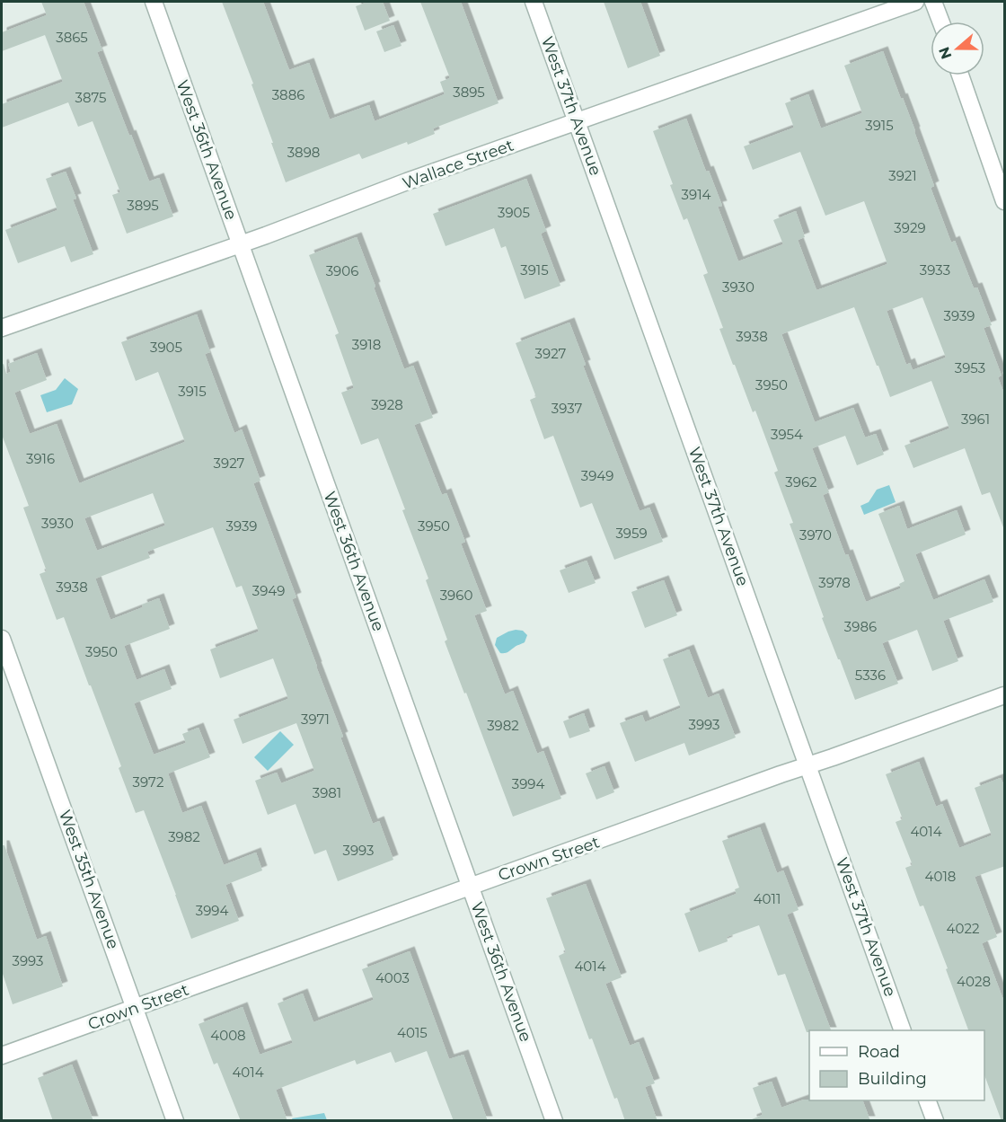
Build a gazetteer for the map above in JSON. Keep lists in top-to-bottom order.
{
  "streets": {
    "street": [
      "West 37th Avenue",
      "West 36th Avenue",
      "Wallace Street",
      "Crown Street",
      "West 35th Avenue"
    ]
  },
  "crossings": [
    ["West 37th Avenue", "Wallace Street"],
    ["West 37th Avenue", "Crown Street"],
    ["West 36th Avenue", "Wallace Street"],
    ["West 36th Avenue", "Crown Street"],
    ["Crown Street", "West 35th Avenue"]
  ],
  "house_numbers": [
    "3865",
    "3895",
    "3886",
    "3875",
    "3915",
    "3898",
    "3921",
    "3914",
    "3895",
    "3905",
    "3929",
    "3915",
    "3933",
    "3906",
    "3930",
    "3939",
    "3938",
    "3918",
    "3905",
    "3927",
    "3953",
    "3950",
    "3915",
    "3928",
    "3937",
    "3961",
    "3954",
    "3916",
    "3927",
    "3949",
    "3962",
    "3930",
    "3939",
    "3950",
    "3959",
    "3970",
    "3978",
    "3938",
    "3949",
    "3960",
    "3986",
    "3950",
    "5336",
    "3971",
    "3993",
    "3982",
    "3972",
    "3994",
    "3981",
    "4014",
    "3982",
    "3993",
    "4018",
    "4011",
    "3994",
    "4022",
    "3993",
    "4014",
    "4003",
    "4028",
    "4015",
    "4008",
    "4014"
  ],
  "legend": ["Road", "Building"],
  "north": "left"
}
